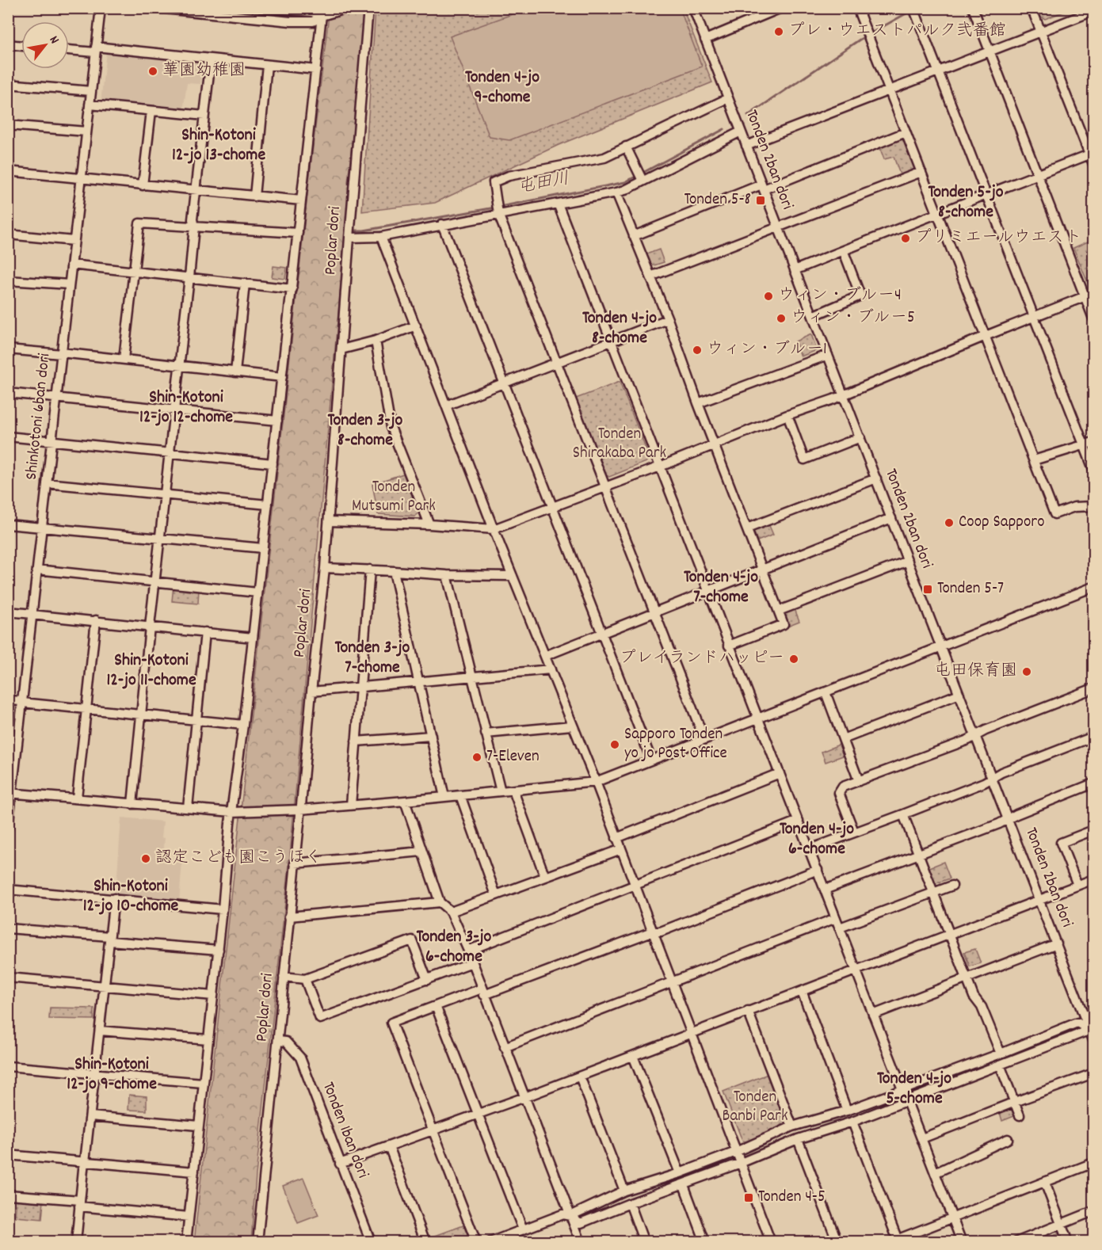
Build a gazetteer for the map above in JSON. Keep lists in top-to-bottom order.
{
  "streets": {
    "street": [
      "Tonden 2ban dori",
      "Poplar dori",
      "Shinkotoni 6ban dori",
      "Tonden 1ban dori"
    ]
  },
  "crossings": [
    ["Poplar dori", "Tonden 1ban dori"]
  ],
  "districts": [
    "Tonden 4-jo 9-chome",
    "Shin-Kotoni 12-jo 13-chome",
    "Tonden 5-jo 8-chome",
    "Tonden 4-jo 8-chome",
    "Shin-Kotoni 12-jo 12-chome",
    "Tonden 3-jo 8-chome",
    "Tonden 4-jo 7-chome",
    "Tonden 3-jo 7-chome",
    "Shin-Kotoni 12-jo 11-chome",
    "Tonden 4-jo 6-chome",
    "Shin-Kotoni 12-jo 10-chome",
    "Tonden 3-jo 6-chome",
    "Shin-Kotoni 12-jo 9-chome",
    "Tonden 4-jo 5-chome"
  ],
  "water": ["屯田川"],
  "parks": ["Tonden Shirakaba Park", "Tonden Mutsumi Park", "Tonden Banbi Park"],
  "places": {
    "other": [
      "プレ・ウエストパルク弐番館",
      "華園幼稚園",
      "プリミエールウエスト",
      "ウィン・ブルー4",
      "ウィン・ブルー5",
      "ウィン・ブルー1",
      "Coop Sapporo",
      "プレイランドハッピー",
      "屯田保育園",
      "Sapporo Tonden yo jo Post Office",
      "7-Eleven",
      "認定こども園こうほく"
    ],
    "transit": ["Tonden 5-8", "Tonden 5-7", "Tonden 4-5"]
  },
  "north": "top right"
}
